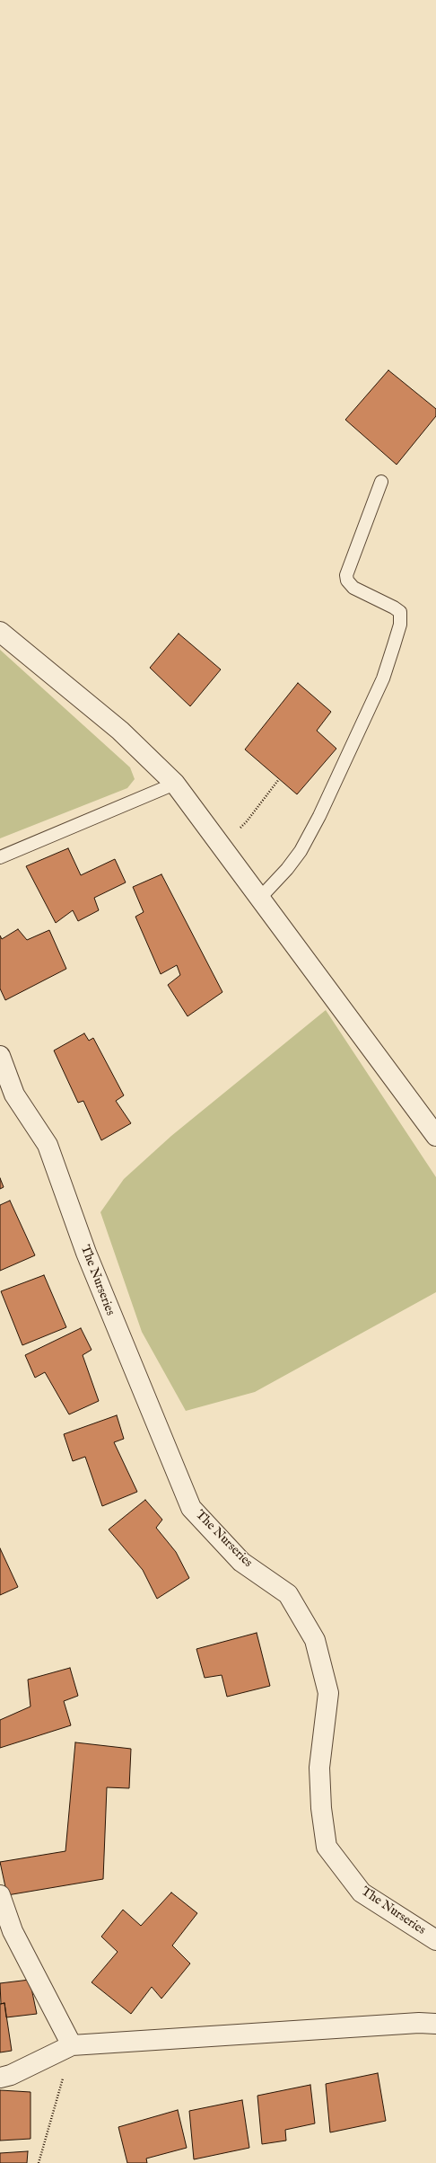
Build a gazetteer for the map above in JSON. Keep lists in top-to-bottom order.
{
  "streets": {
    "street": ["The Nurseries"]
  }
}
